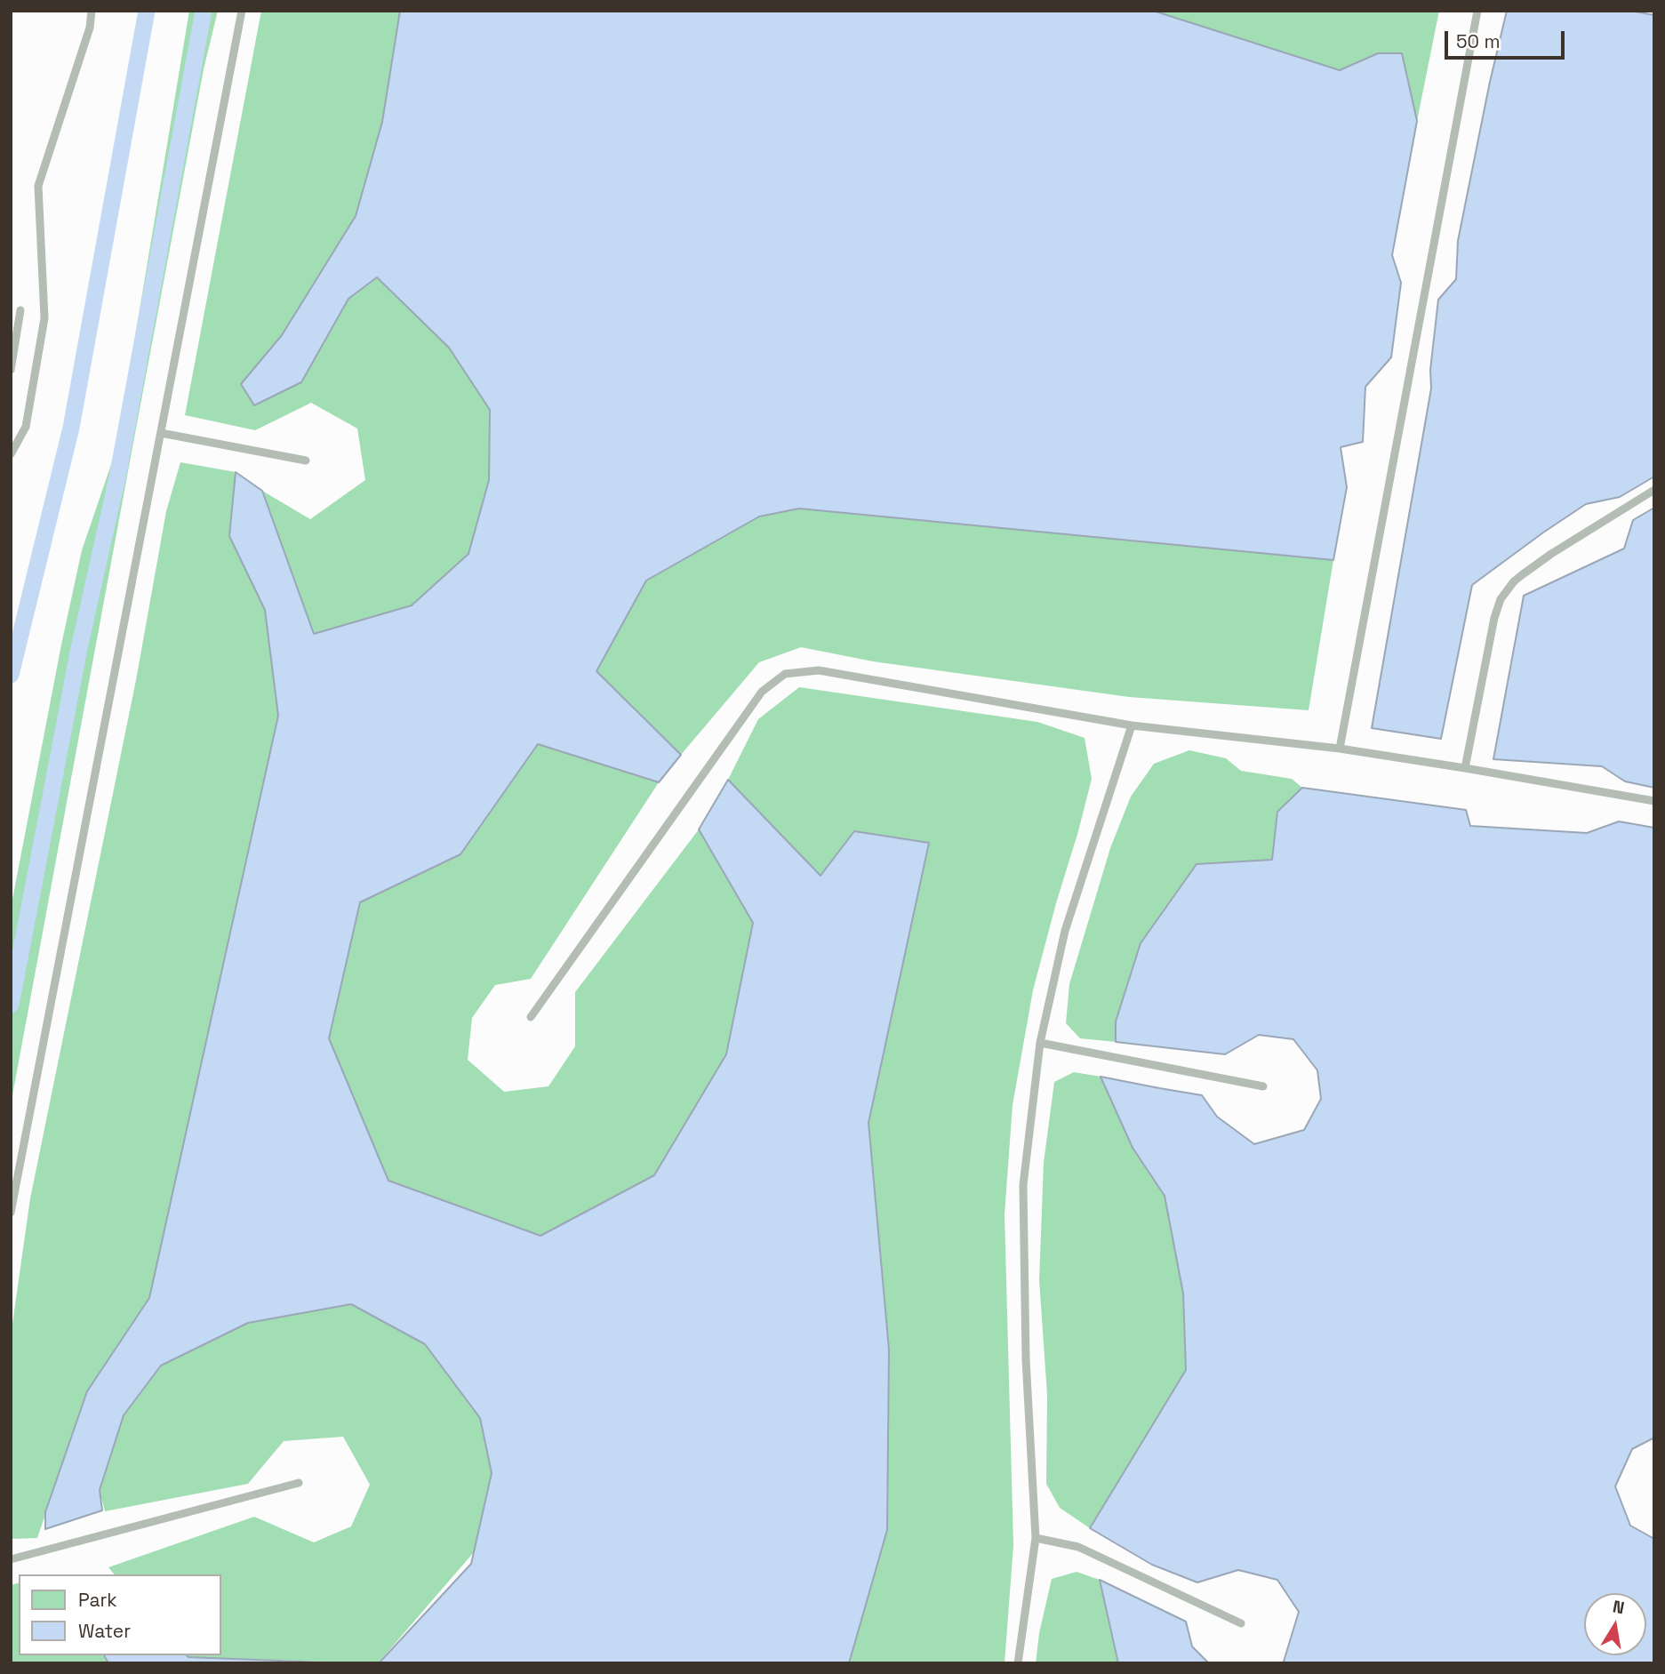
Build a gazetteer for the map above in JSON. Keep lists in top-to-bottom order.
{
  "legend": ["Park", "Water"],
  "scale_bar": "50 m",
  "north": "top"
}
